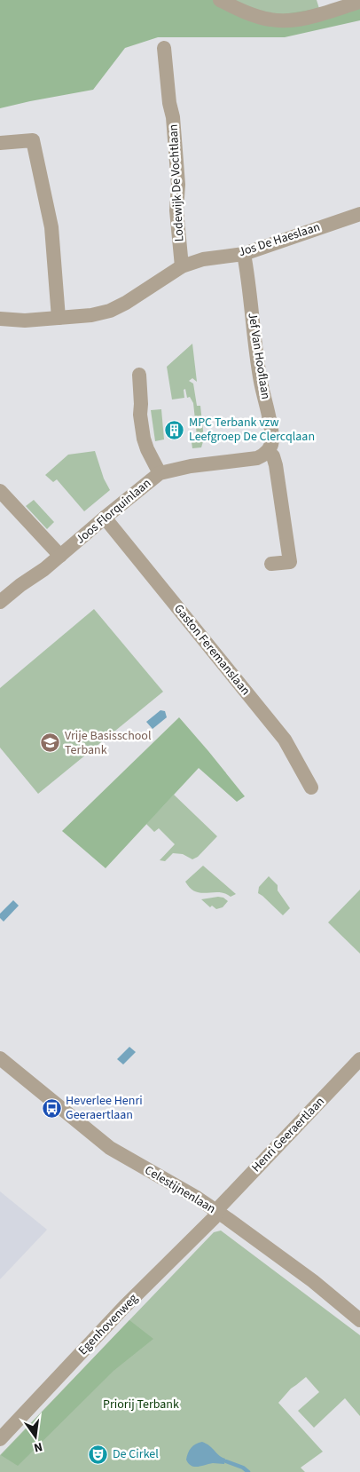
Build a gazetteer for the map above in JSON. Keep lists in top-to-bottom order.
{
  "streets": {
    "street": [
      "Lodewijk De Vochtlaan",
      "Jos De Haeslaan",
      "Jef Van Hooflaan",
      "Joos Florquinlaan",
      "Gaston Feremanslaan",
      "Henri Geeraertlaan",
      "Celestijnenlaan",
      "Egenhovenweg"
    ]
  },
  "crossings": [
    ["Lodewijk De Vochtlaan", "Jos De Haeslaan"],
    ["Jos De Haeslaan", "Jef Van Hooflaan"],
    ["Jef Van Hooflaan", "Joos Florquinlaan"],
    ["Joos Florquinlaan", "Gaston Feremanslaan"],
    ["Henri Geeraertlaan", "Celestijnenlaan"],
    ["Henri Geeraertlaan", "Egenhovenweg"],
    ["Celestijnenlaan", "Egenhovenweg"]
  ],
  "parks": ["Priorij Terbank"],
  "places": {
    "building": ["MPC Terbank vzw Leefgroep De Clercqlaan"],
    "school or university": ["Vrije Basisschool Terbank"],
    "bus stop": ["Heverlee Henri Geeraertlaan"],
    "theatre": ["De Cirkel"]
  },
  "north": "bottom"
}
